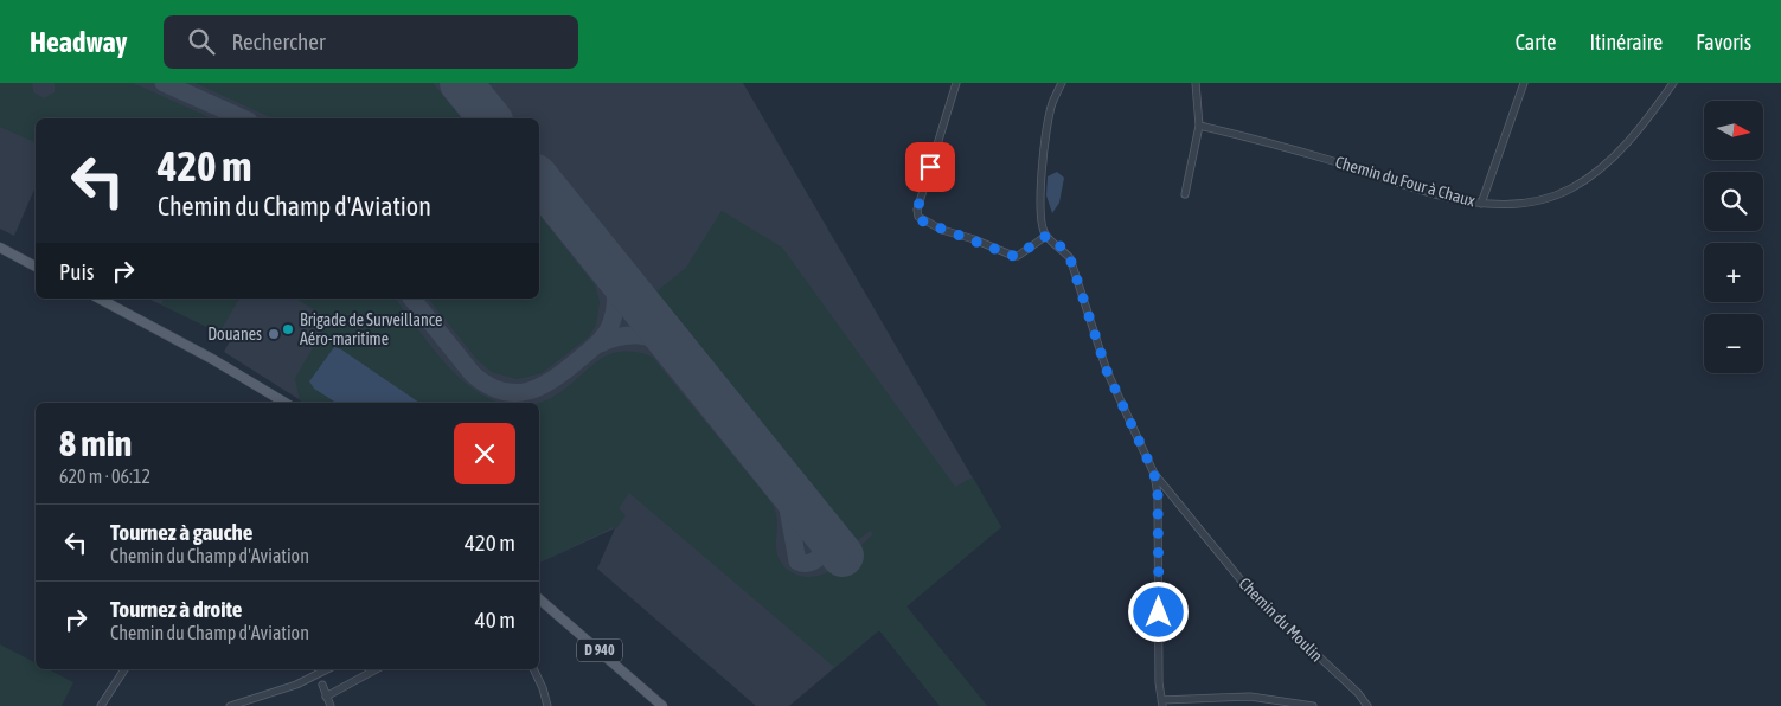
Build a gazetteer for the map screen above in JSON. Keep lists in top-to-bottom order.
{
  "streets": {
    "main road": ["D 940"],
    "street": ["Chemin du Four à Chaux", "Chemin du Moulin"]
  },
  "places": ["Brigade de Surveillance Aéro-maritime", "Douanes"],
  "north": "right",
  "page": {
    "header": "Headway",
    "search": "Rechercher",
    "nav": ["Carte", "Itinéraire", "Favoris"],
    "map_buttons": ["+", "−"],
    "turn": ["420 m", "Chemin du Champ d'Aviation"],
    "then": "Puis",
    "heading": ["8 min", "620 m · 06:12"],
    "list": [
      {
        "name": "Tournez à gauche",
        "note": "Chemin du Champ d'Aviation",
        "value": "420 m"
      },
      {
        "name": "Tournez à droite",
        "note": "Chemin du Champ d'Aviation",
        "value": "40 m"
      }
    ]
  }
}
